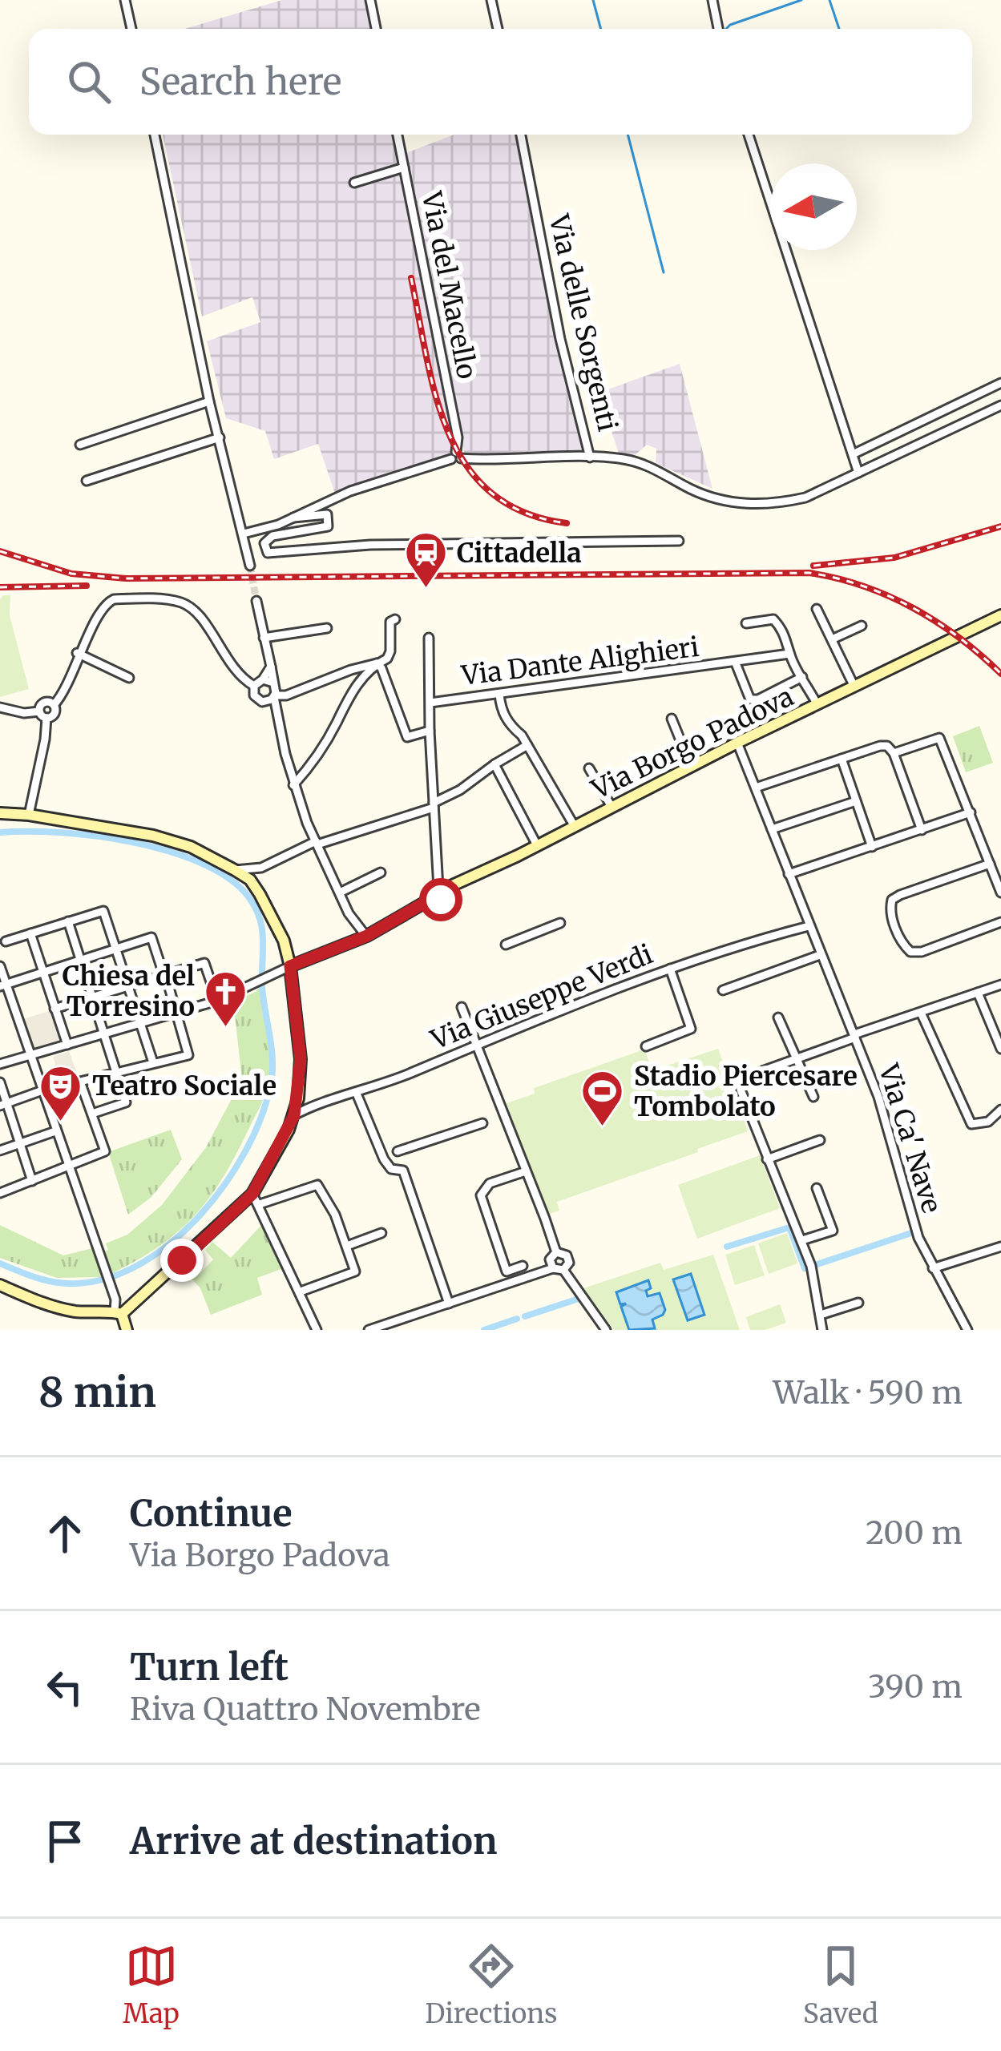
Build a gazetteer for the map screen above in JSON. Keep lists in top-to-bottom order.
{
  "streets": {
    "street": [
      "Via del Macello",
      "Via delle Sorgenti",
      "Via Dante Alighieri",
      "Via Borgo Padova",
      "Via Giuseppe Verdi",
      "Via Ca' Nave"
    ]
  },
  "crossings": [
    ["Via del Macello", "Via delle Sorgenti"],
    ["Via Borgo Padova", "Via Ca' Nave"],
    ["Via Giuseppe Verdi", "Via Ca' Nave"]
  ],
  "places": {
    "station": ["Cittadella"],
    "church": ["Chiesa del Torresino"],
    "theatre": ["Teatro Sociale"],
    "sports": ["Stadio Piercesare Tombolato"]
  },
  "north": "left",
  "page": {
    "search": "Search here",
    "heading": ["8 min", "Walk · 590 m"],
    "list": [
      ["Continue", "Via Borgo Padova", "200 m"],
      ["Turn left", "Riva Quattro Novembre", "390 m"],
      "Arrive at destination"
    ],
    "nav": ["Map", "Directions", "Saved"]
  }
}
